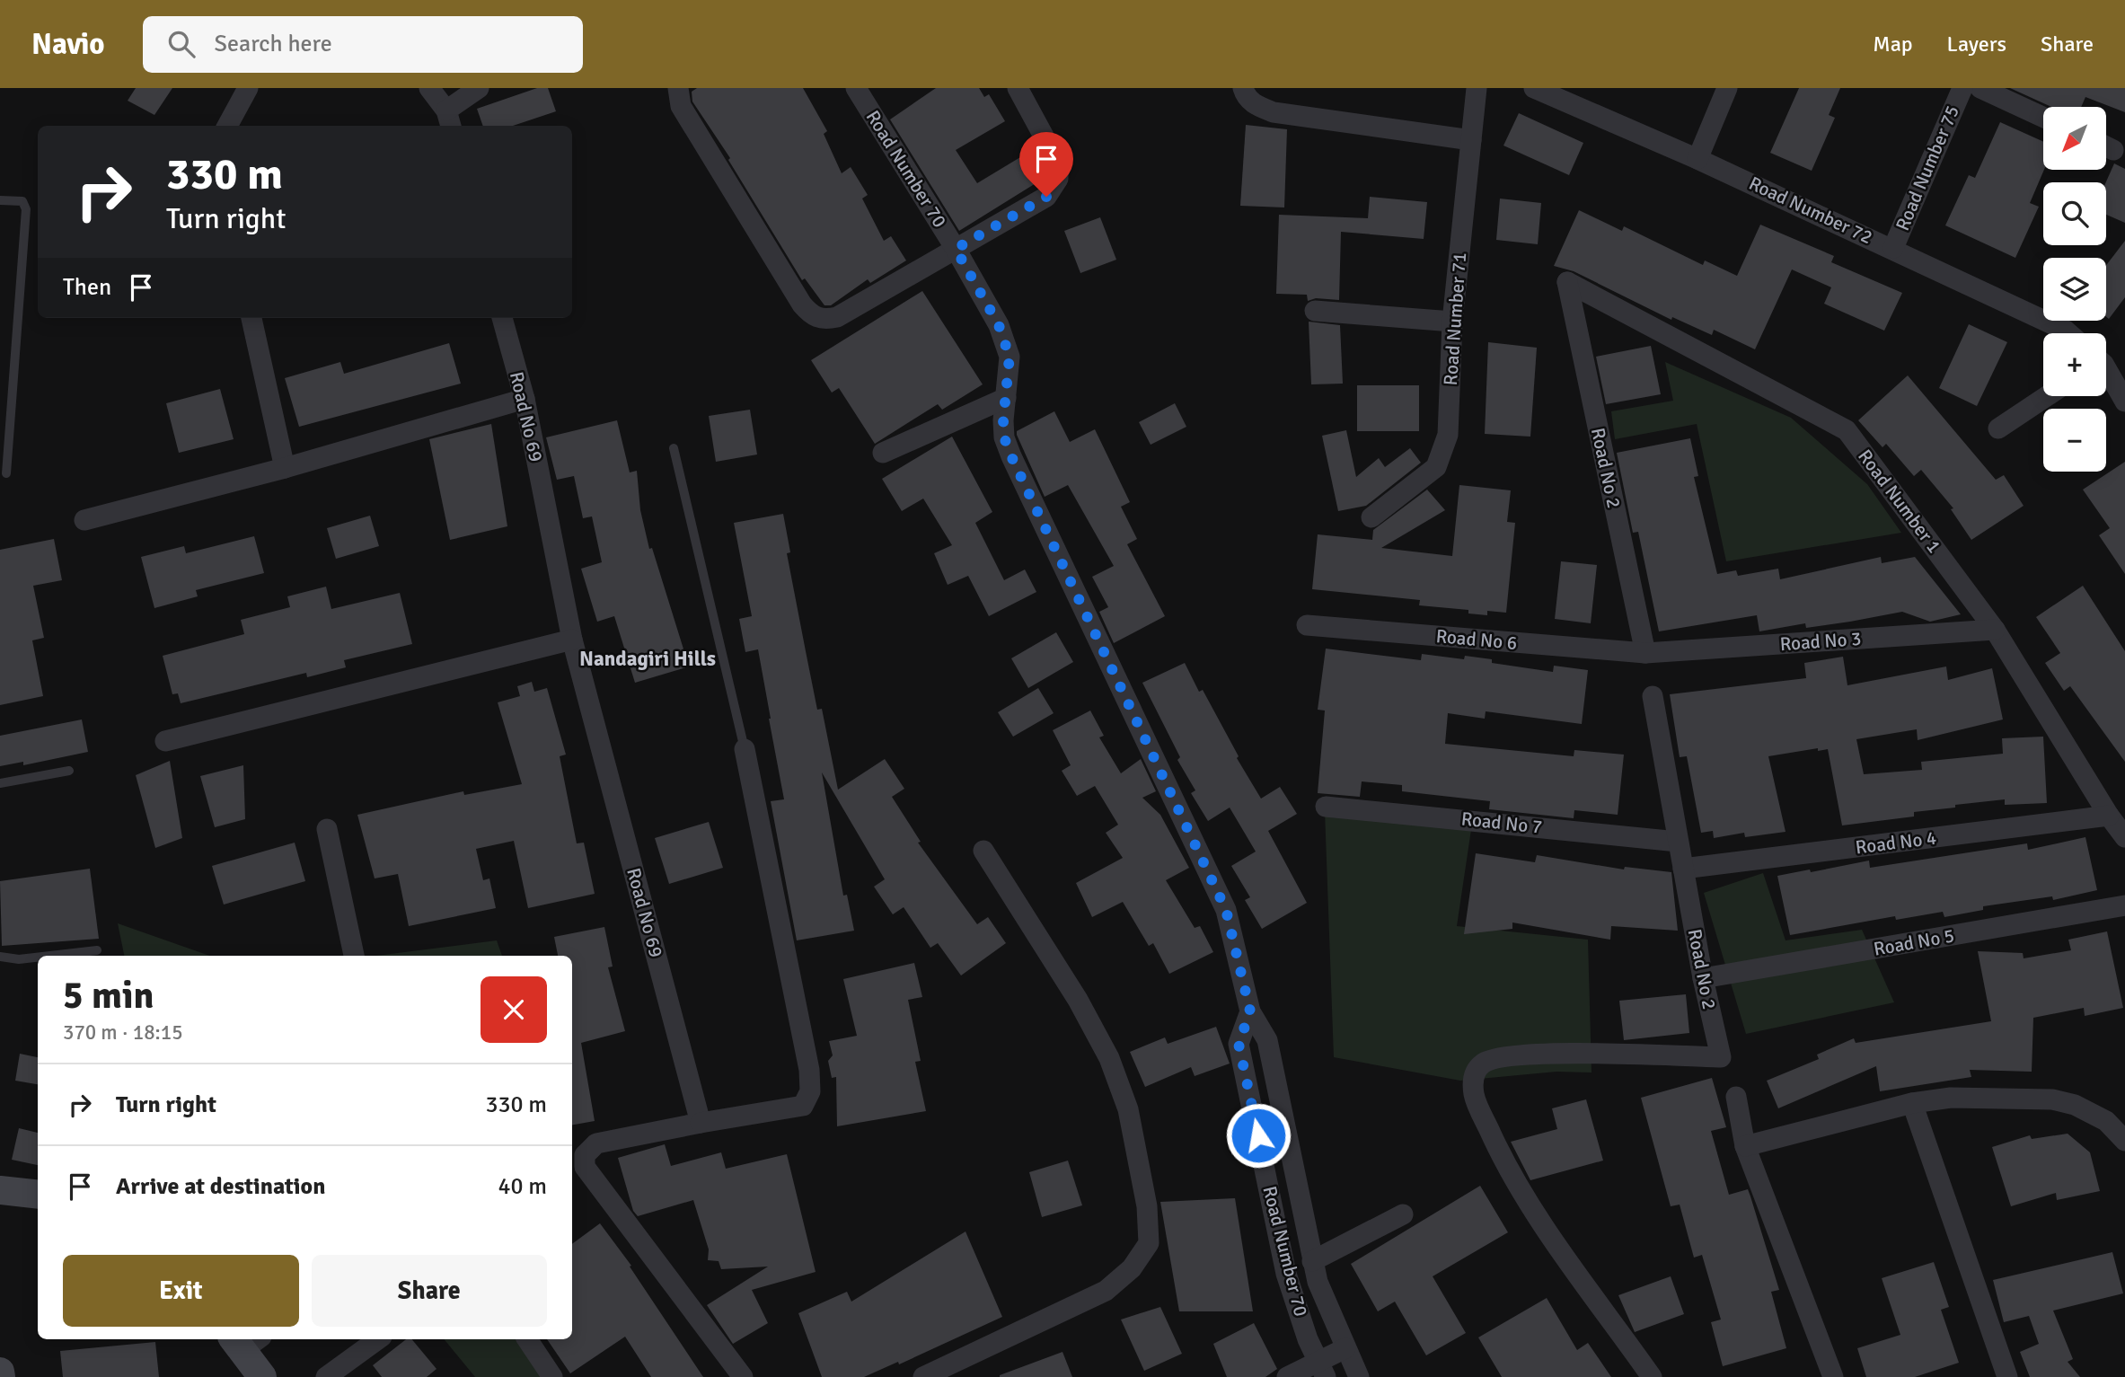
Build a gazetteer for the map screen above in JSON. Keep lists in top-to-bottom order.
{
  "streets": {
    "street": [
      "Road Number 75",
      "Road Number 70",
      "Road Number 72",
      "Road Number 71",
      "Road No 69",
      "Road No 2",
      "Road Number 1",
      "Road No 6",
      "Road No 3",
      "Road No 7",
      "Road No 4",
      "Road No 5"
    ]
  },
  "crossings": [
    ["Road Number 75", "Road Number 72"],
    ["Road No 2", "Road Number 1"],
    ["Road No 2", "Road No 6"],
    ["Road No 2", "Road No 3"],
    ["Road No 2", "Road No 7"],
    ["Road No 2", "Road No 4"],
    ["Road No 2", "Road No 5"],
    ["Road Number 1", "Road No 3"],
    ["Road Number 1", "Road No 4"],
    ["Road No 6", "Road No 3"]
  ],
  "districts": ["Nandagiri Hills"],
  "north": "bottom left",
  "page": {
    "header": "Navio",
    "search": "Search here",
    "nav": ["Map", "Layers", "Share"],
    "map_buttons": ["+", "−"],
    "turn": ["330 m", "Turn right"],
    "then": "Then",
    "heading": ["5 min", "370 m · 18:15"],
    "list": [
      {
        "name": "Turn right",
        "value": "330 m"
      },
      {
        "name": "Arrive at destination",
        "value": "40 m"
      }
    ],
    "buttons": ["Exit", "Share"]
  }
}
